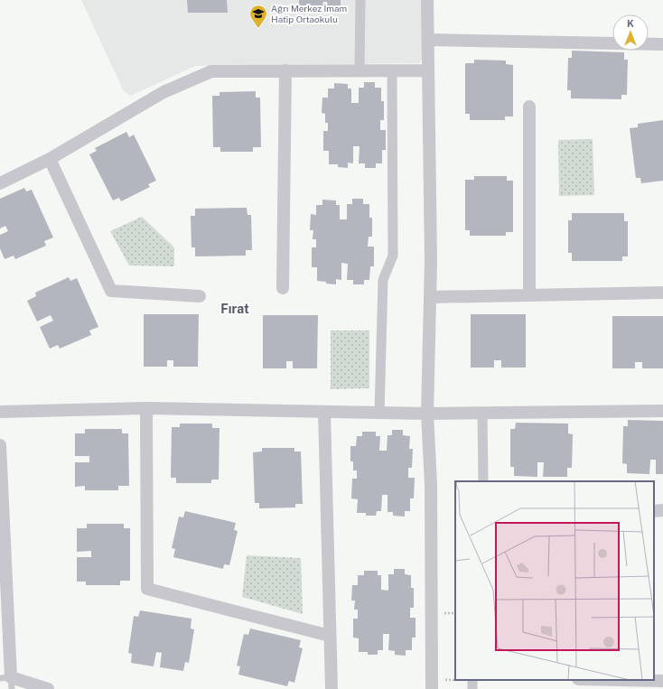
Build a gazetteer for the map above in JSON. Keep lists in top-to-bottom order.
{
  "districts": ["Fırat"],
  "places": {
    "school or university": ["Ağrı Merkez İmam Hatip Ortaokulu"]
  },
  "north": "top"
}
